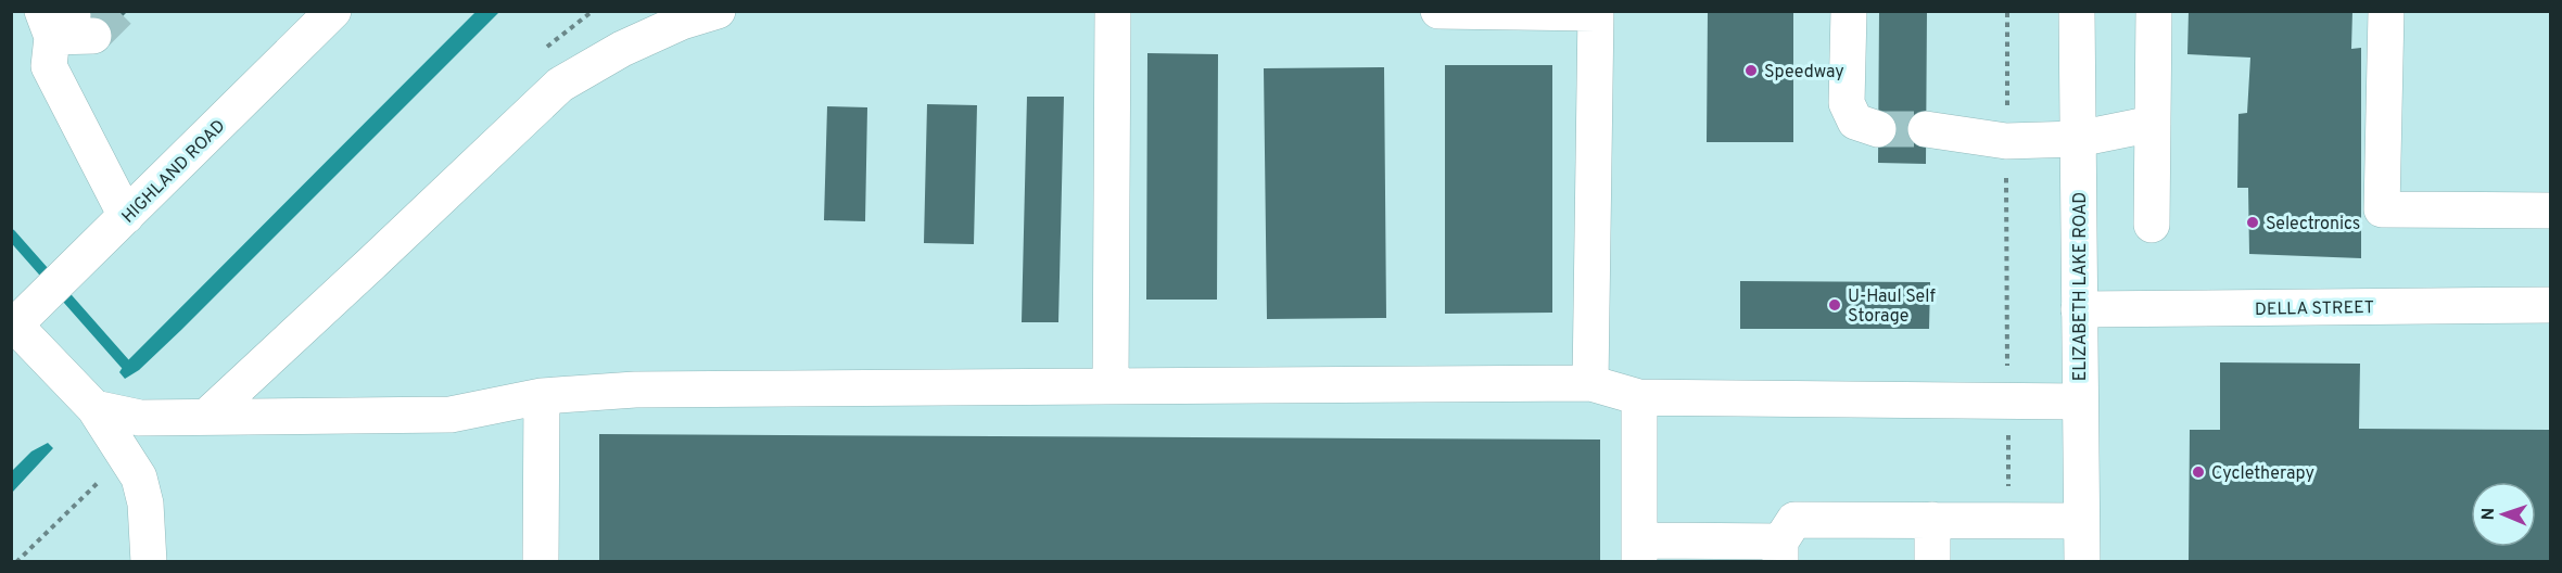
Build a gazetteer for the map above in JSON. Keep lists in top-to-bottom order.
{
  "streets": {
    "main road": ["HIGHLAND ROAD", "ELIZABETH LAKE ROAD", "DELLA STREET"]
  },
  "crossings": [
    ["ELIZABETH LAKE ROAD", "DELLA STREET"]
  ],
  "places": [
    "Speedway",
    "Selectronics",
    "U-Haul Self Storage",
    "Cycletherapy"
  ],
  "north": "left"
}
